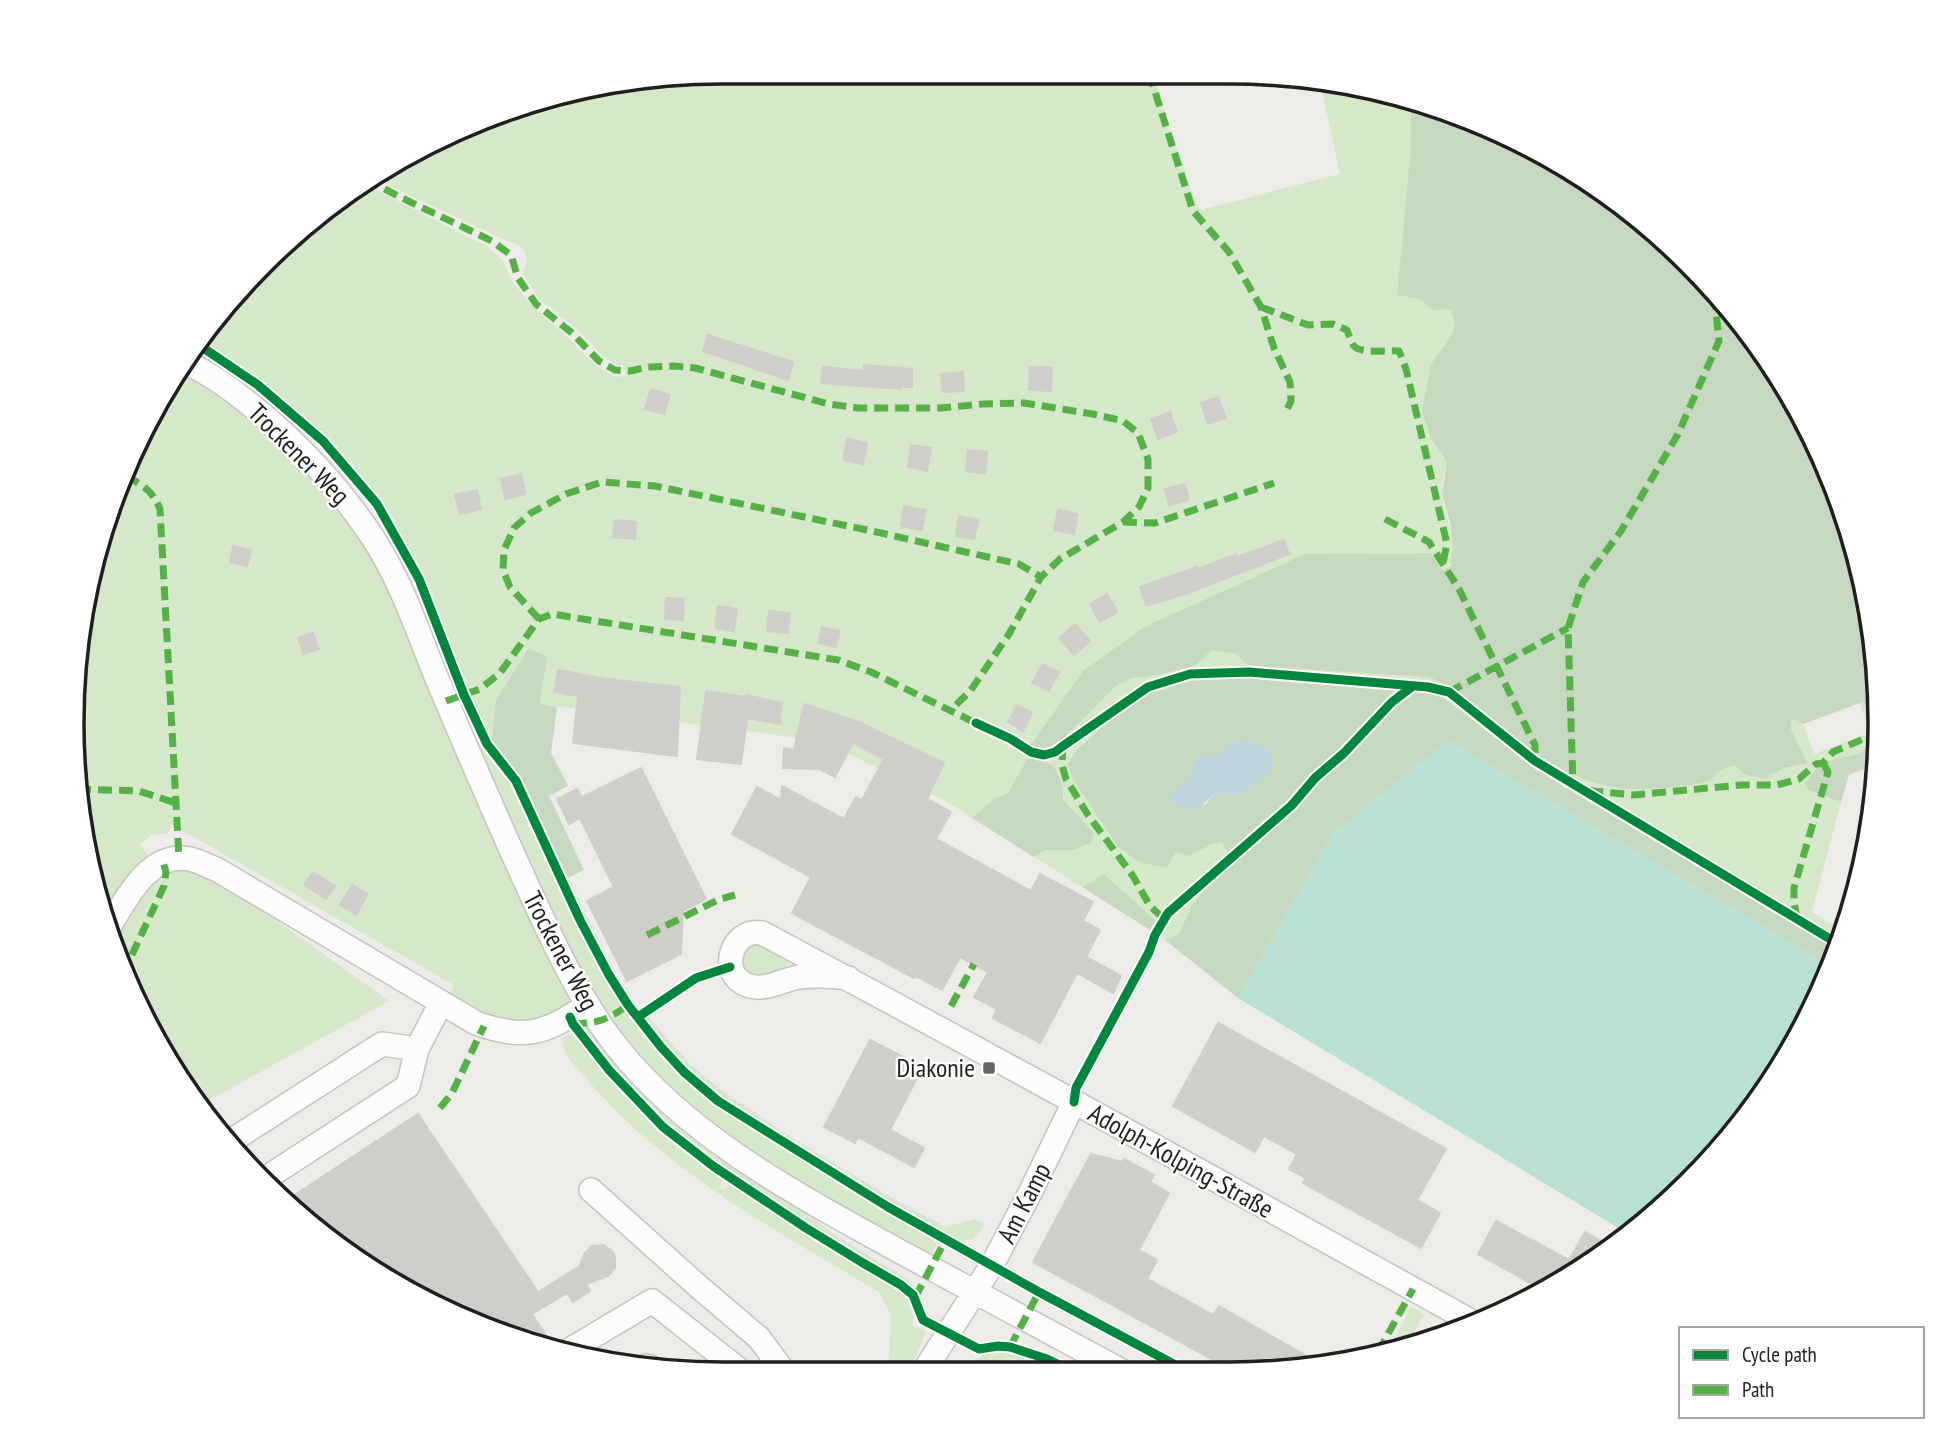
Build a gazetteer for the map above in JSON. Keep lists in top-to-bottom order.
{
  "streets": {
    "street": ["Trockener Weg", "Adolph-Kolping-Straße", "Am Kamp"]
  },
  "crossings": [
    ["Trockener Weg", "Am Kamp"],
    ["Adolph-Kolping-Straße", "Am Kamp"]
  ],
  "places": {
    "transit": ["Diakonie"]
  },
  "legend": ["Cycle path", "Path"]
}
